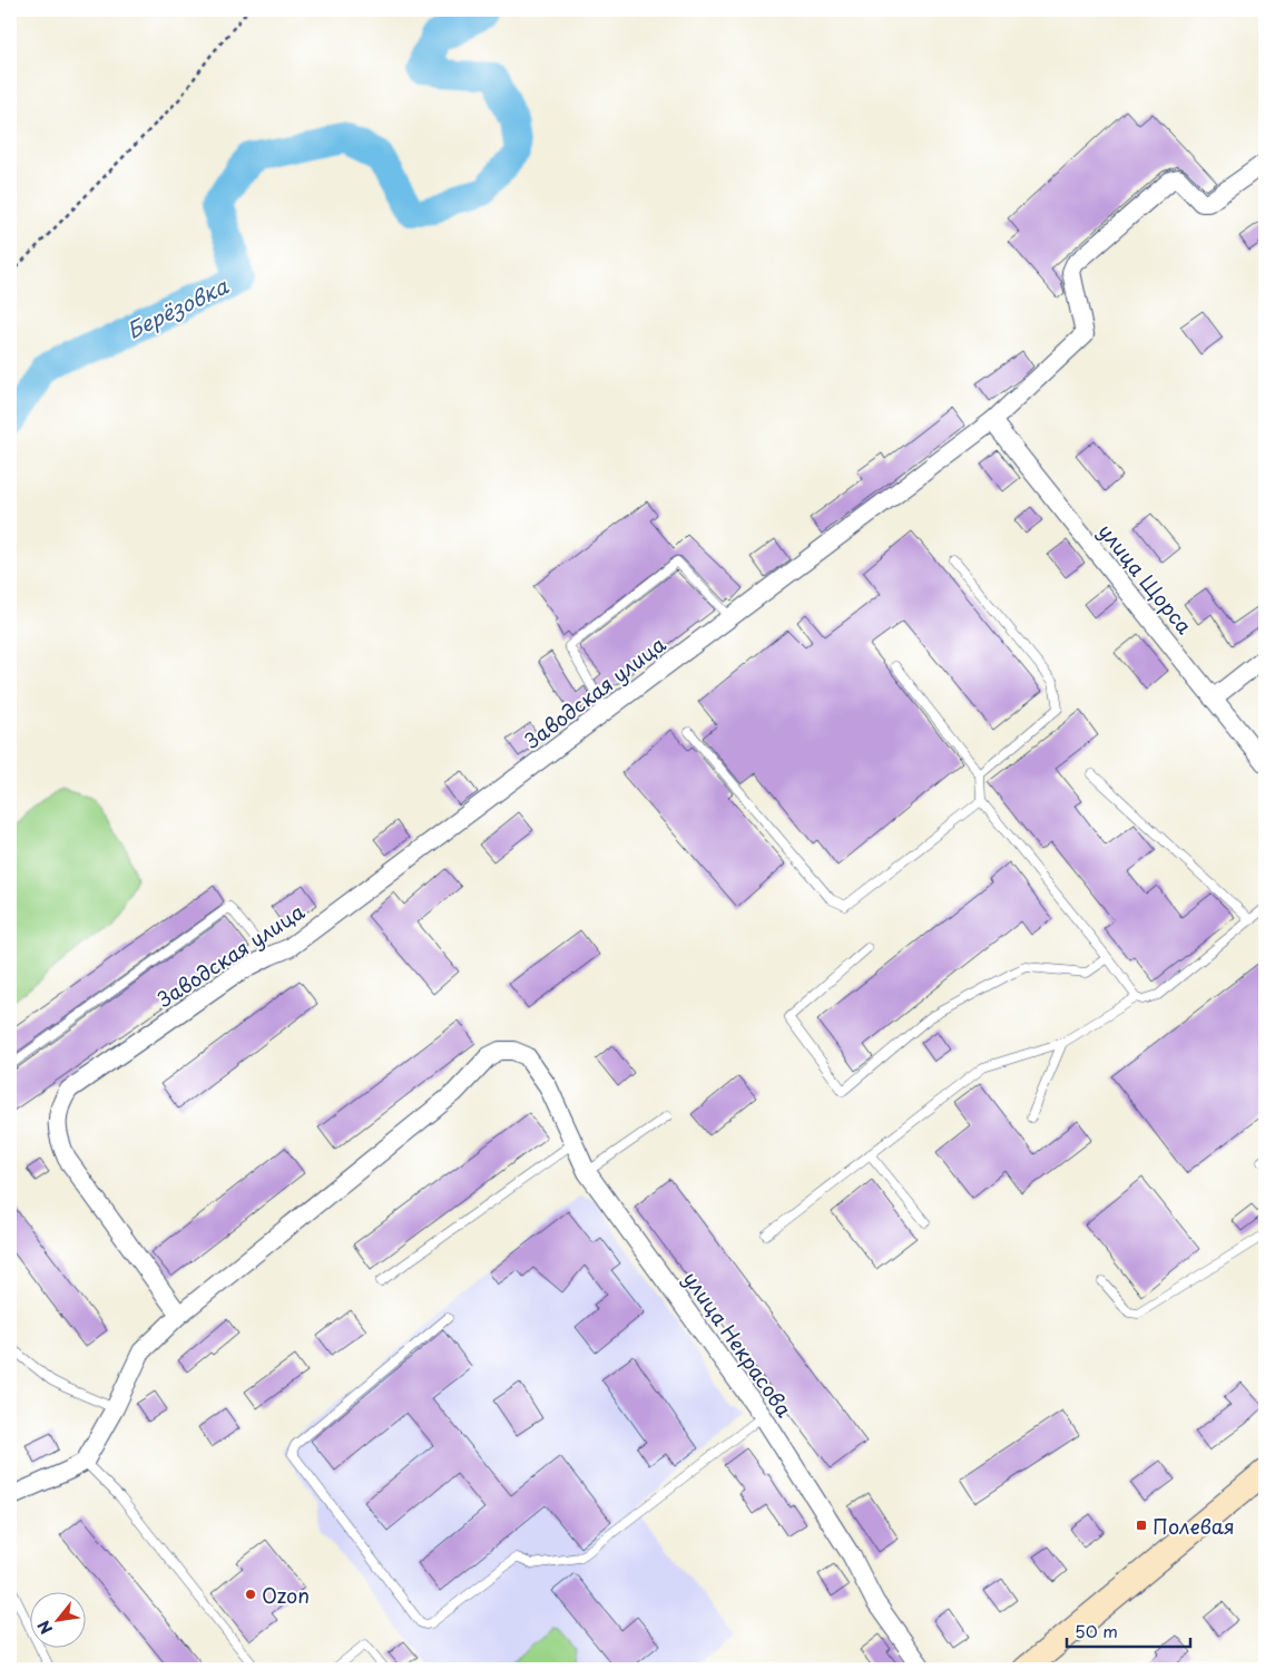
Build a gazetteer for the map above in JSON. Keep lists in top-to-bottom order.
{
  "streets": {
    "street": ["улица Щорса", "Заводская улица", "улица Некрасова"]
  },
  "crossings": [
    ["улица Щорса", "Заводская улица"],
    ["Заводская улица", "улица Некрасова"]
  ],
  "water": ["Берёзовка"],
  "places": {
    "transit": ["Полевая"],
    "other": ["Ozon"]
  },
  "scale_bar": "50 m",
  "north": "bottom left"
}
